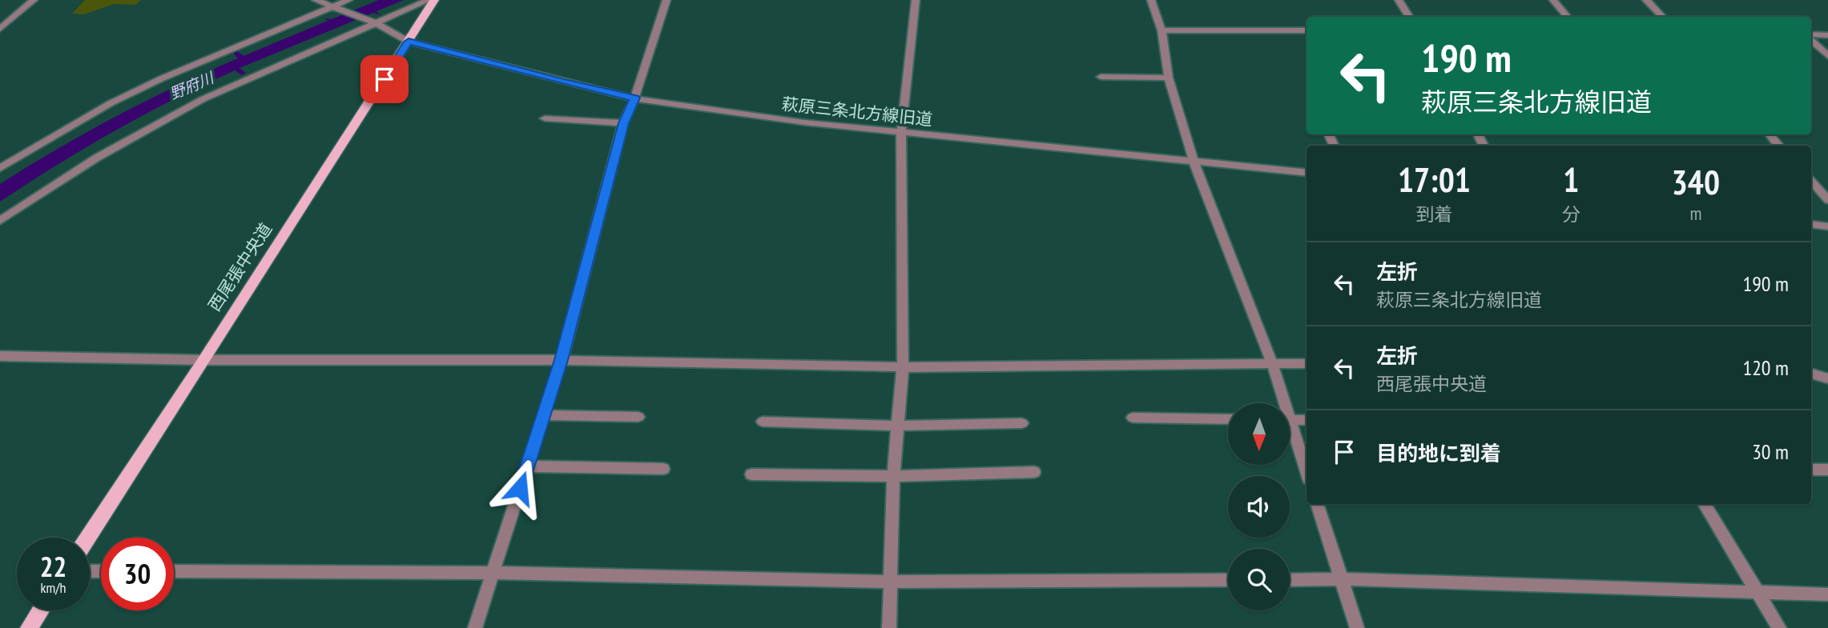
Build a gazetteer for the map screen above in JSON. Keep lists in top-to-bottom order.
{
  "streets": {
    "main road": ["西尾張中央道"],
    "street": ["萩原三条北方線旧道"]
  },
  "crossings": [
    ["萩原三条北方線旧道", "西尾張中央道"]
  ],
  "water": ["野府川"],
  "north": "bottom",
  "page": {
    "turn": ["190 m", "萩原三条北方線旧道"],
    "eta": [
      "17:01",
      "到着",
      "1",
      "分",
      "340",
      "m"
    ],
    "list": [
      {
        "name": "左折",
        "note": "萩原三条北方線旧道",
        "value": "190 m"
      },
      {
        "name": "左折",
        "note": "西尾張中央道",
        "value": "120 m"
      },
      {
        "name": "目的地に到着",
        "value": "30 m"
      }
    ],
    "speed": "22 km/h",
    "limit": "30"
  }
}
